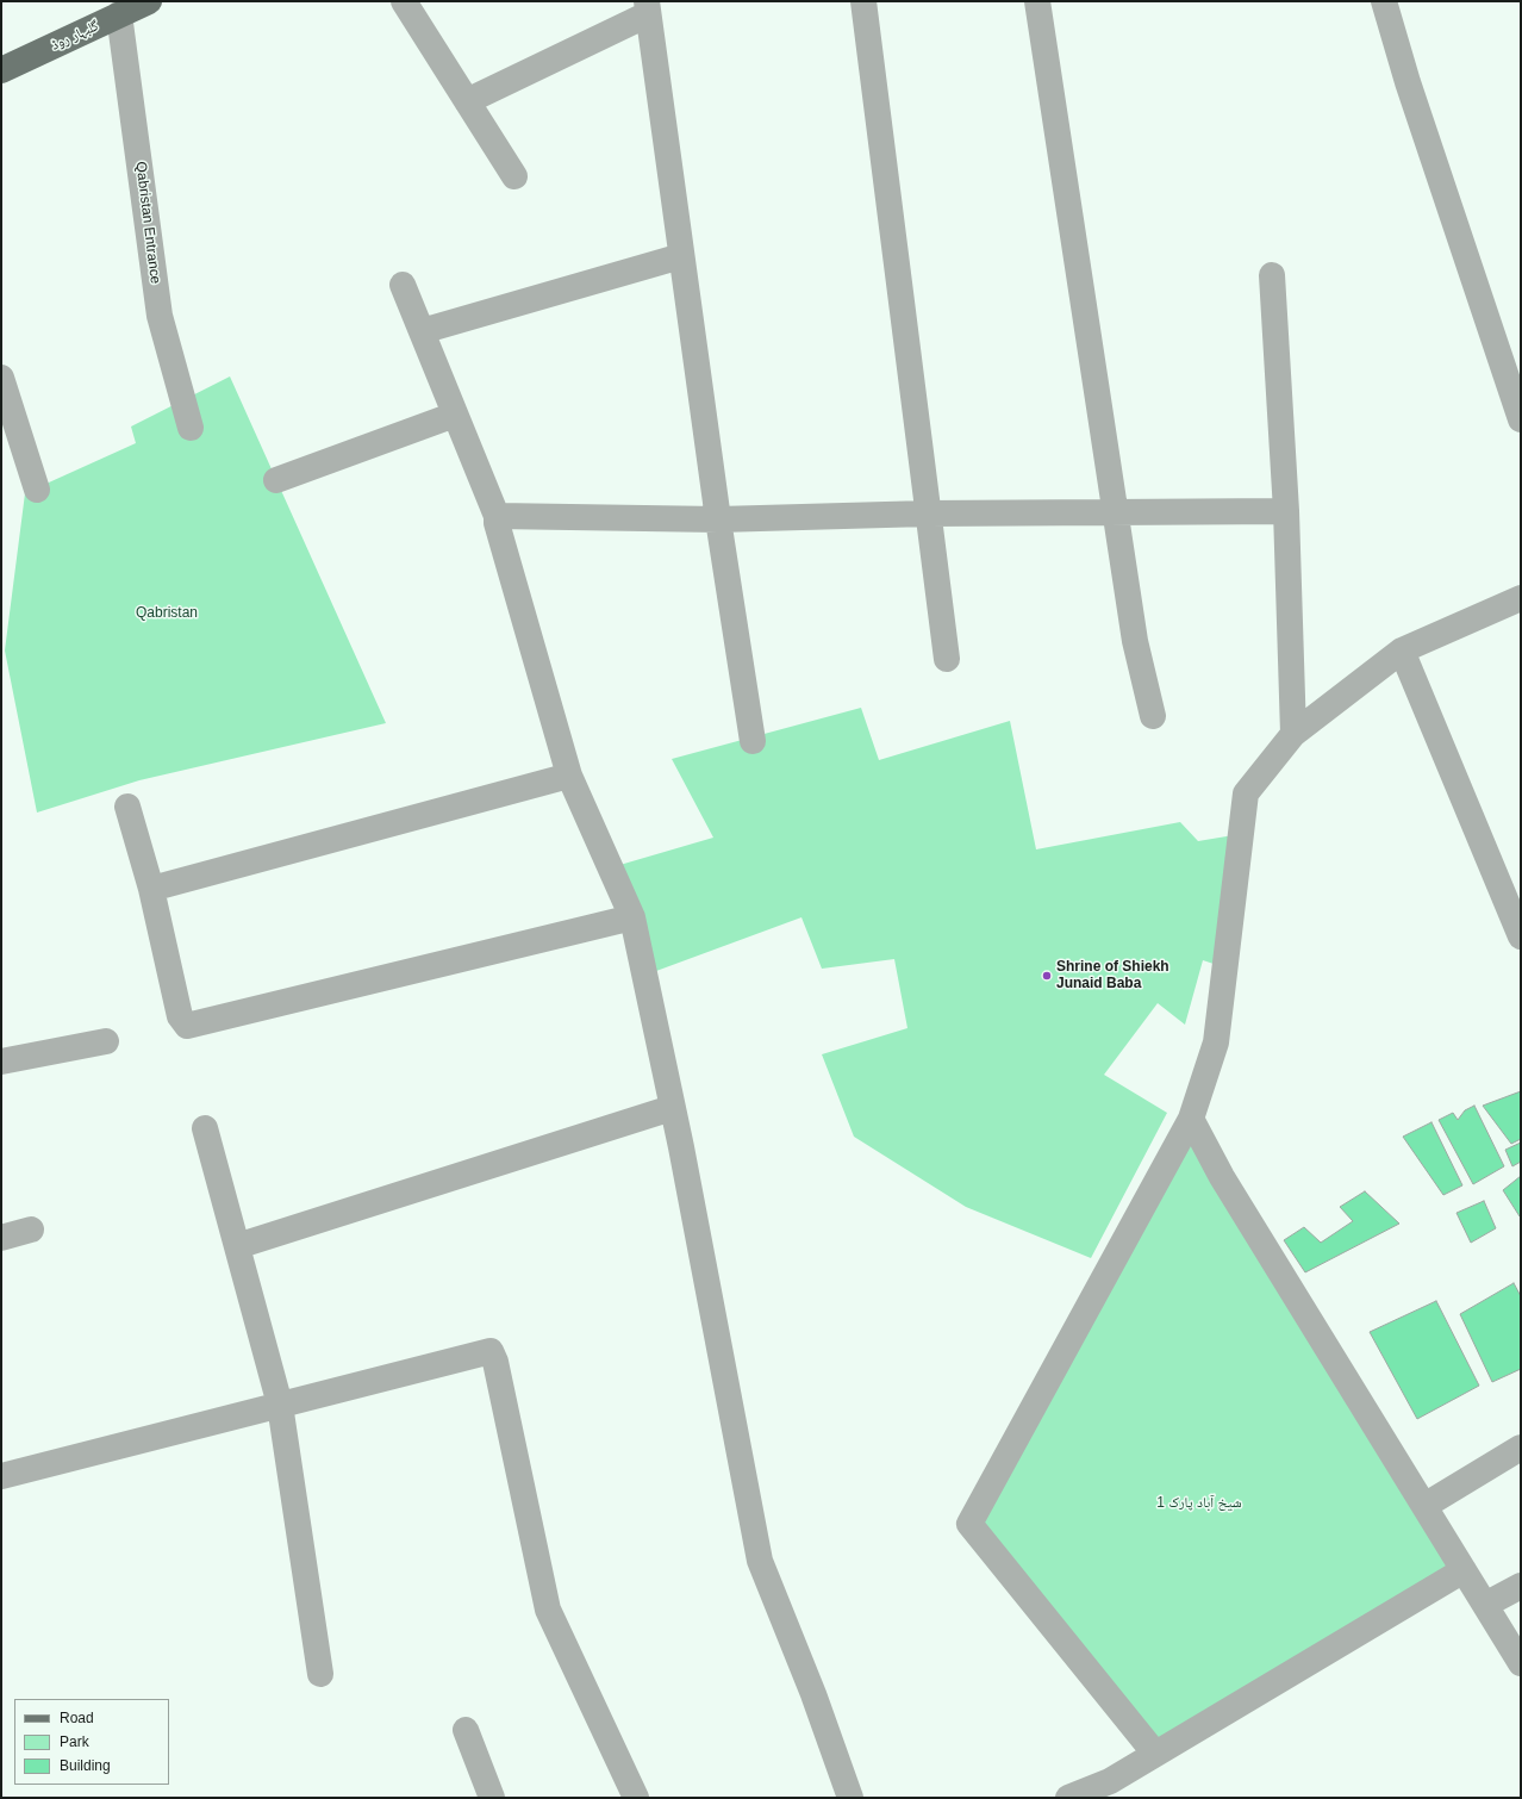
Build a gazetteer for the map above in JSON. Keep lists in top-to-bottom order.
{
  "streets": {
    "main road": ["گلبہار روڈ"],
    "street": ["Qabristan Entrance"]
  },
  "crossings": [
    ["گلبہار روڈ", "Qabristan Entrance"]
  ],
  "parks": ["Qabristan", "شیخ آباد پارک 1"],
  "places": ["Shrine of Shiekh Junaid Baba"],
  "legend": ["Road", "Park", "Building"]
}
